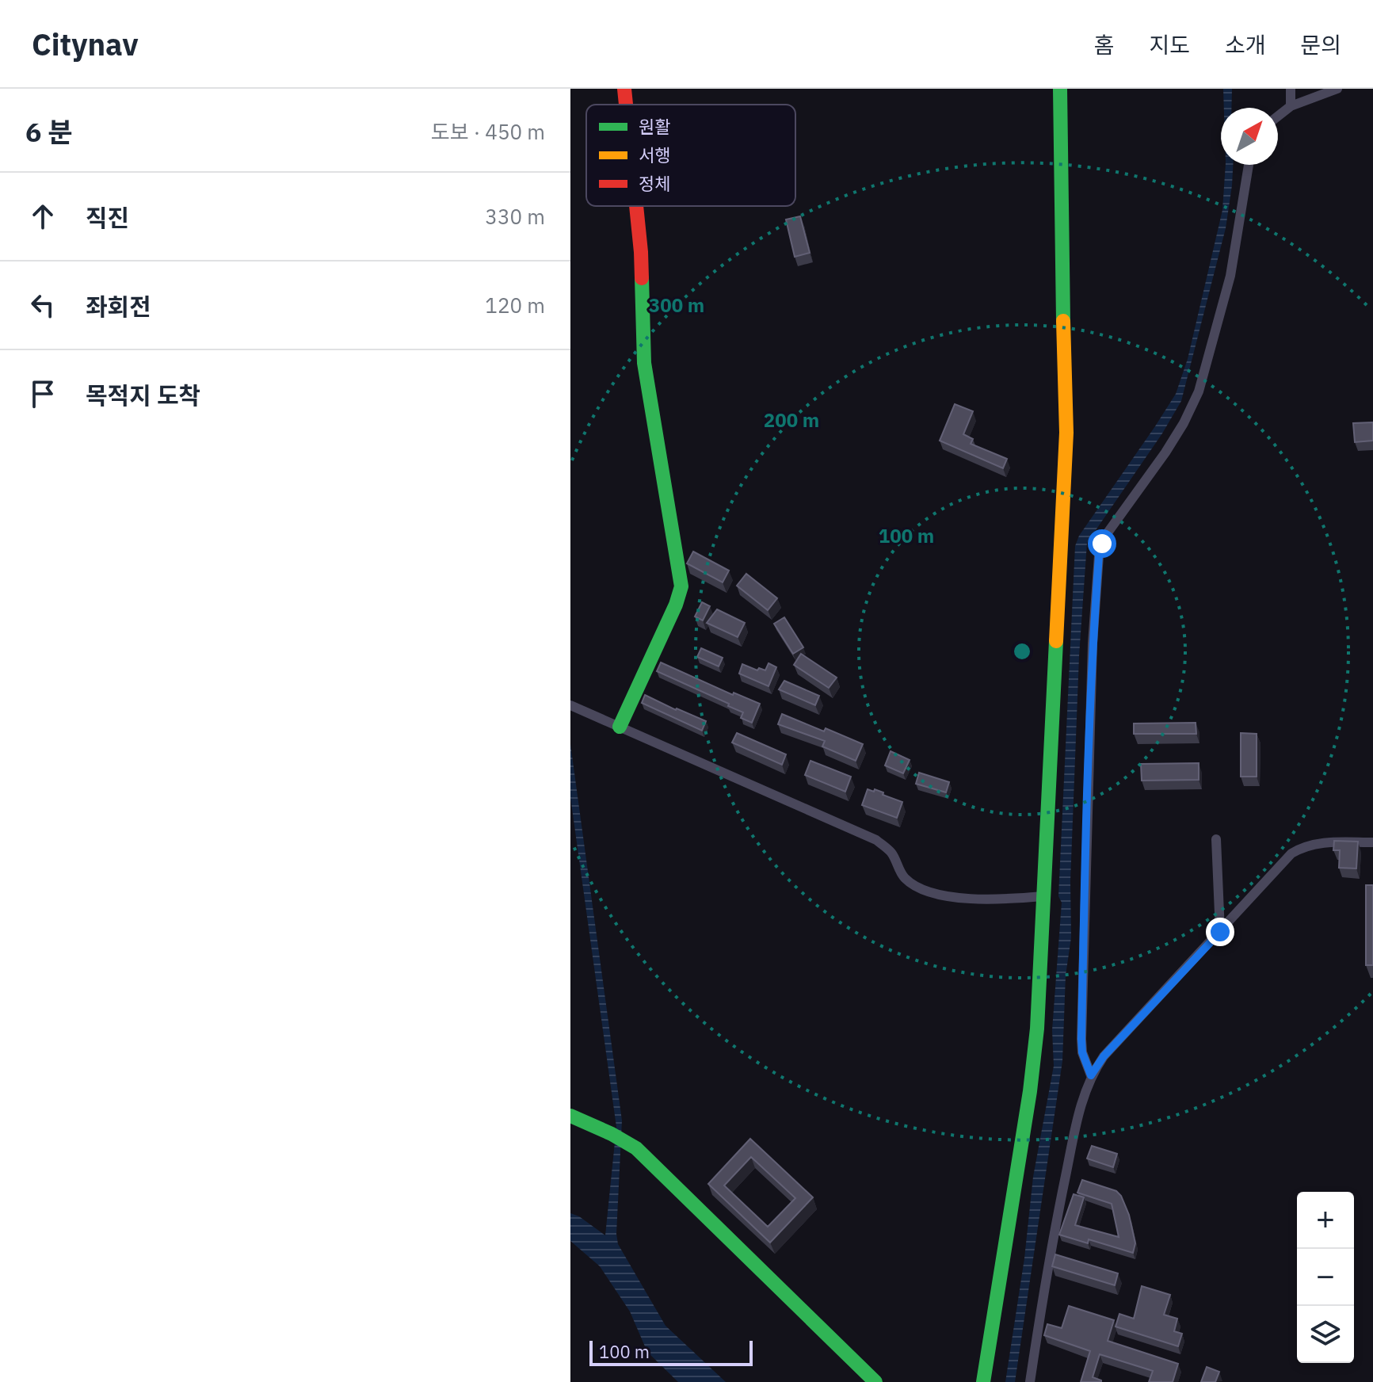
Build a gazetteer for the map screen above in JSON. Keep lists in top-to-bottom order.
{
  "legend": ["원활", "서행", "정체"],
  "scale_bar": "100 m",
  "north": "top right",
  "page": {
    "header": "Citynav",
    "nav": [
      "홈",
      "지도",
      "소개",
      "문의"
    ],
    "heading": ["6 분", "도보 · 450 m"],
    "list": [
      ["직진", "330 m"],
      ["좌회전", "120 m"],
      "목적지 도착"
    ],
    "map_buttons": ["+", "−"],
    "scale": "100 m"
  },
  "rings": ["300 m", "200 m", "100 m"]
}
